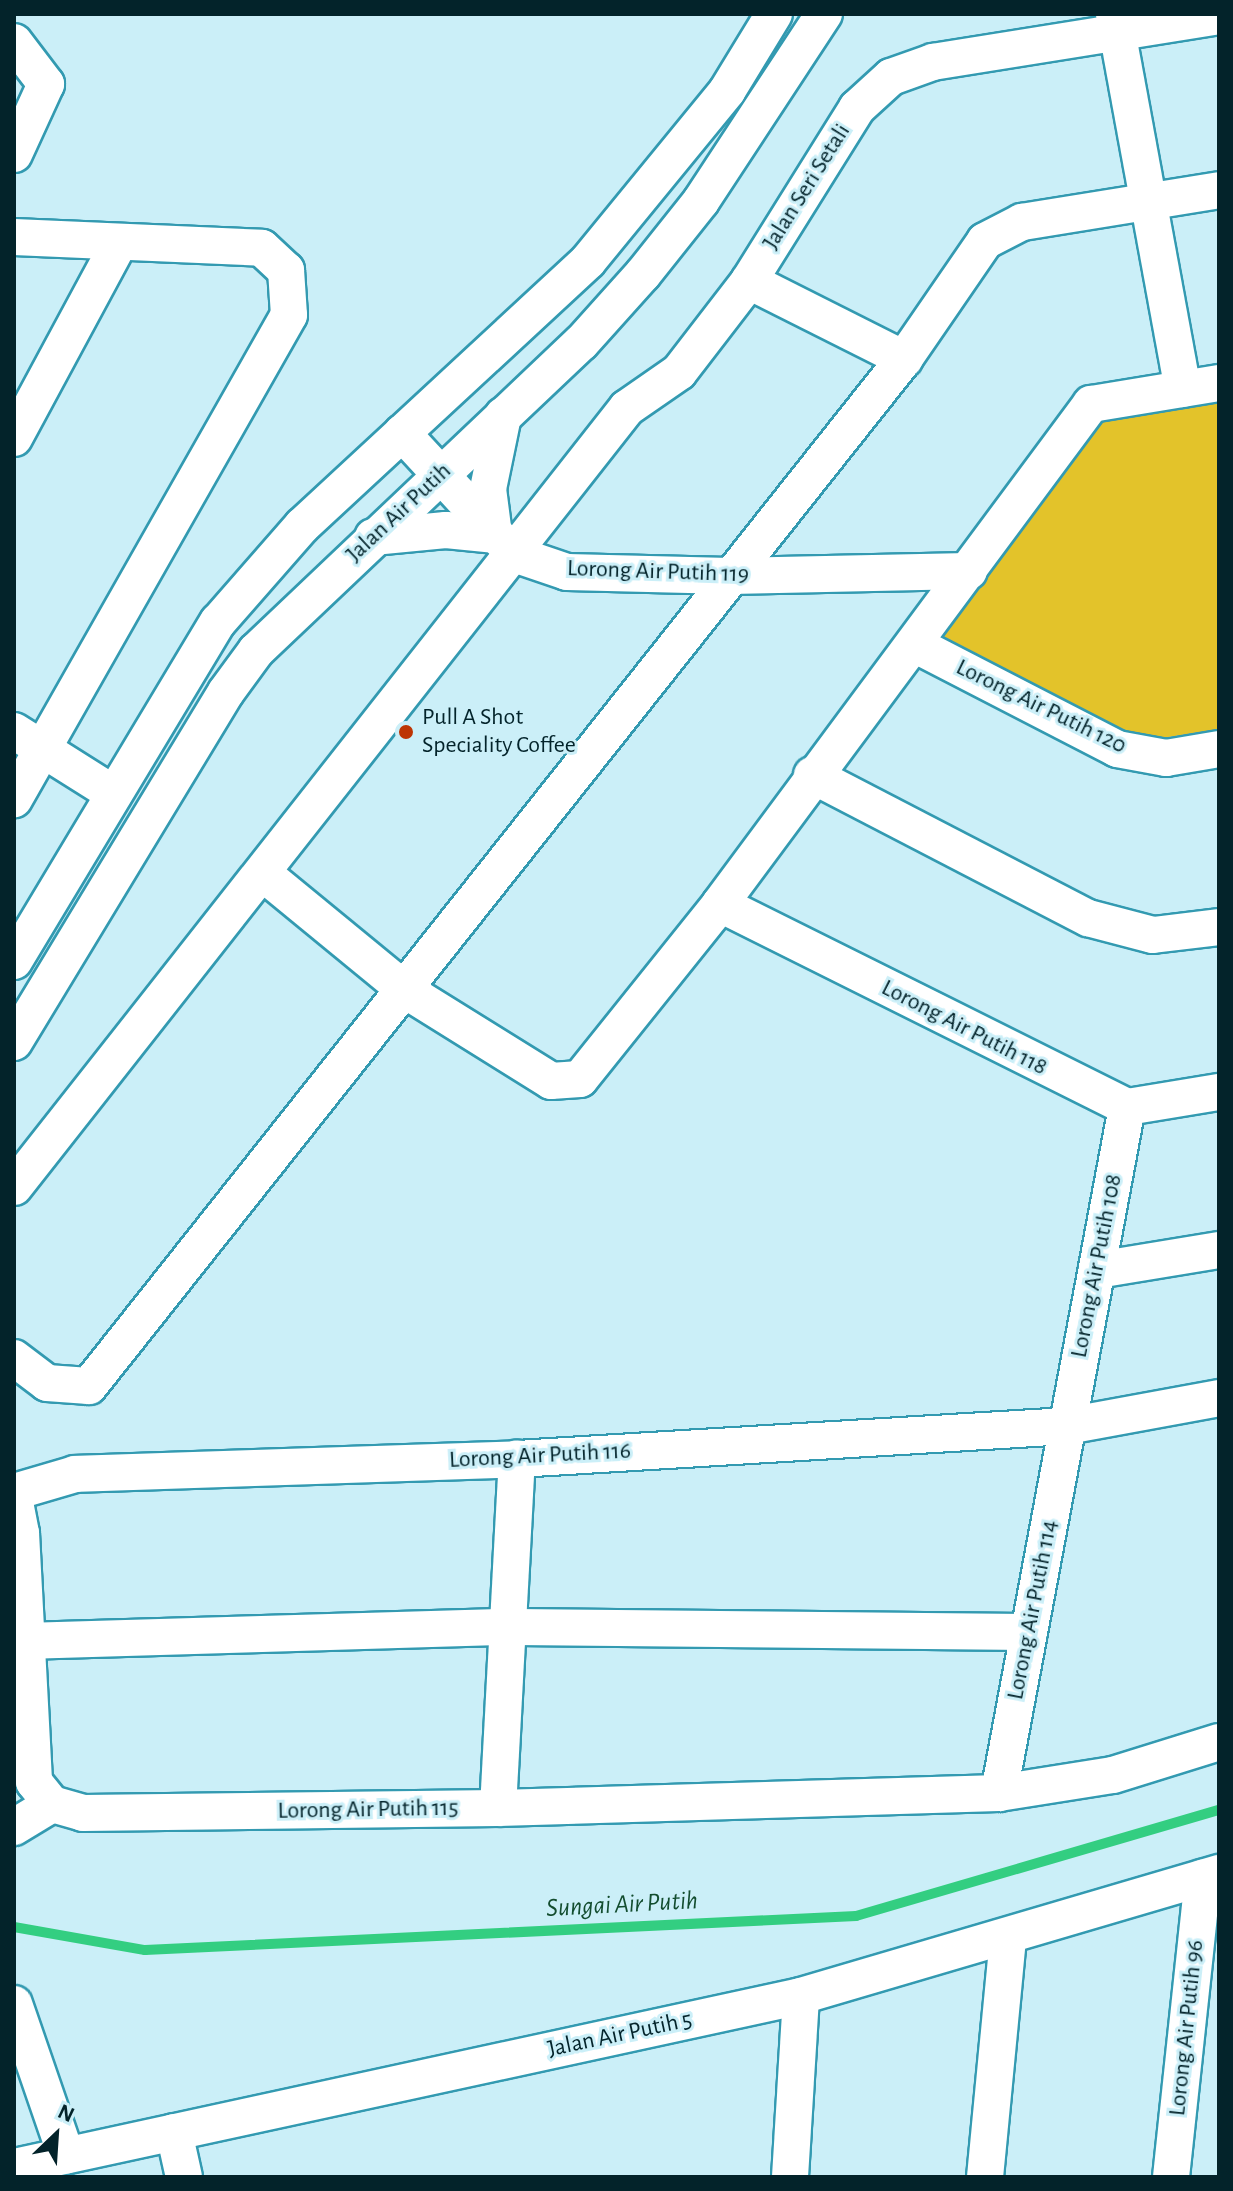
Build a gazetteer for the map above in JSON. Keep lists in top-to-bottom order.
{
  "streets": {
    "street": [
      "Jalan Seri Setali",
      "Jalan Air Putih",
      "Lorong Air Putih 119",
      "Lorong Air Putih 120",
      "Lorong Air Putih 118",
      "Lorong Air Putih 108",
      "Lorong Air Putih 116",
      "Lorong Air Putih 114",
      "Lorong Air Putih 115",
      "Lorong Air Putih 96",
      "Jalan Air Putih 5"
    ]
  },
  "crossings": [
    ["Jalan Seri Setali", "Lorong Air Putih 119"],
    ["Jalan Air Putih", "Lorong Air Putih 119"],
    ["Lorong Air Putih 118", "Lorong Air Putih 108"],
    ["Lorong Air Putih 108", "Lorong Air Putih 116"],
    ["Lorong Air Putih 108", "Lorong Air Putih 114"],
    ["Lorong Air Putih 116", "Lorong Air Putih 114"],
    ["Lorong Air Putih 114", "Lorong Air Putih 115"],
    ["Lorong Air Putih 96", "Jalan Air Putih 5"]
  ],
  "water": ["Sungai Air Putih"],
  "places": ["Pull A Shot Speciality Coffee"],
  "north": "top right"
}
